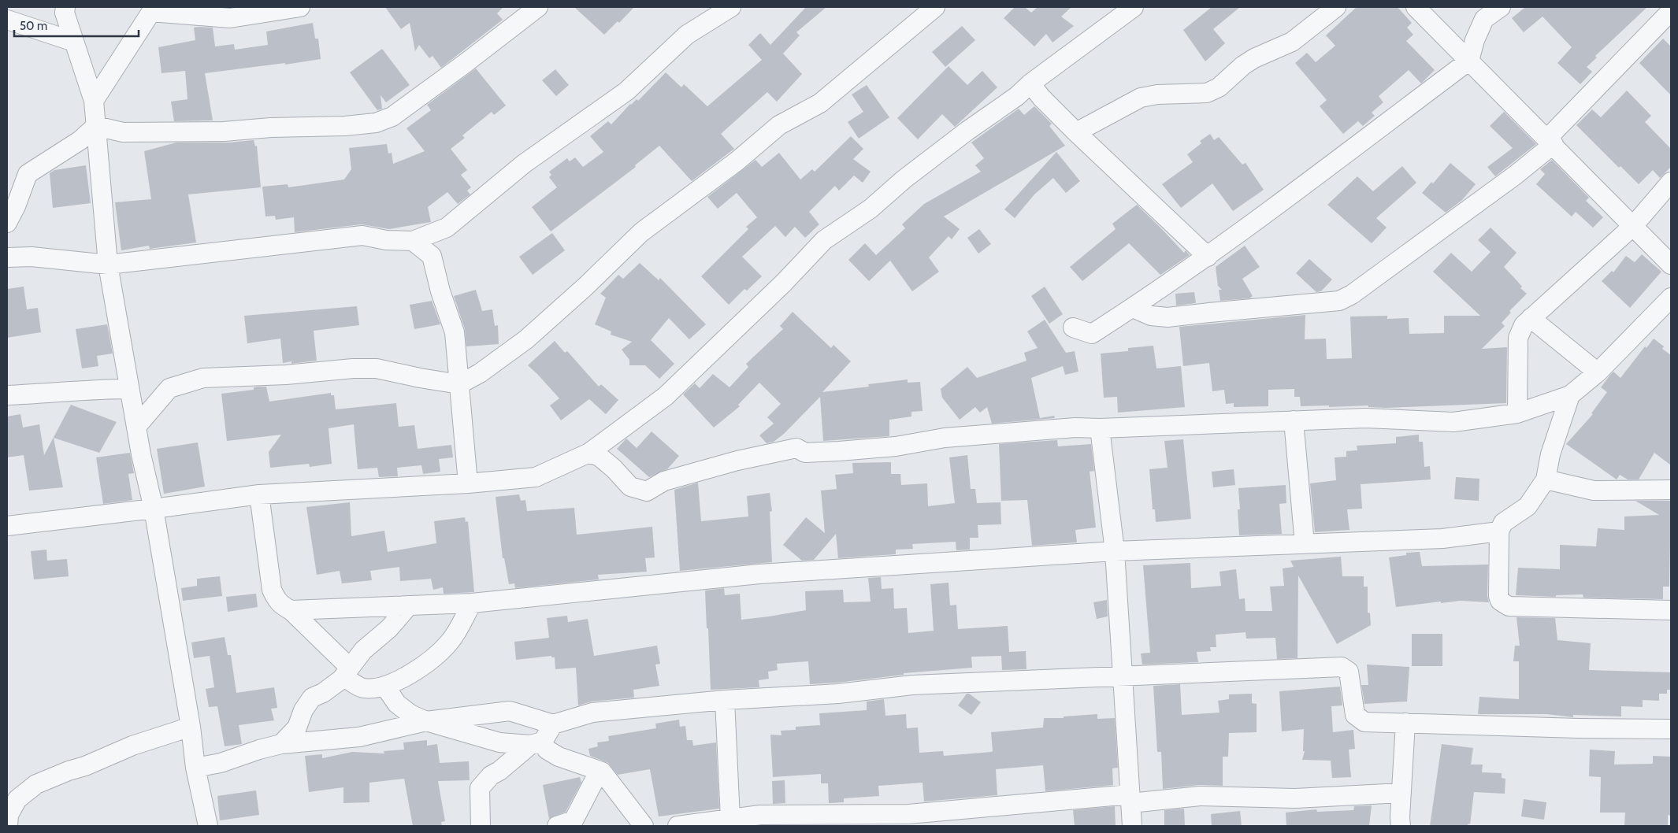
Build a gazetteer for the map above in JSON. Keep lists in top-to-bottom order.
{
  "scale_bar": "50 m"
}
